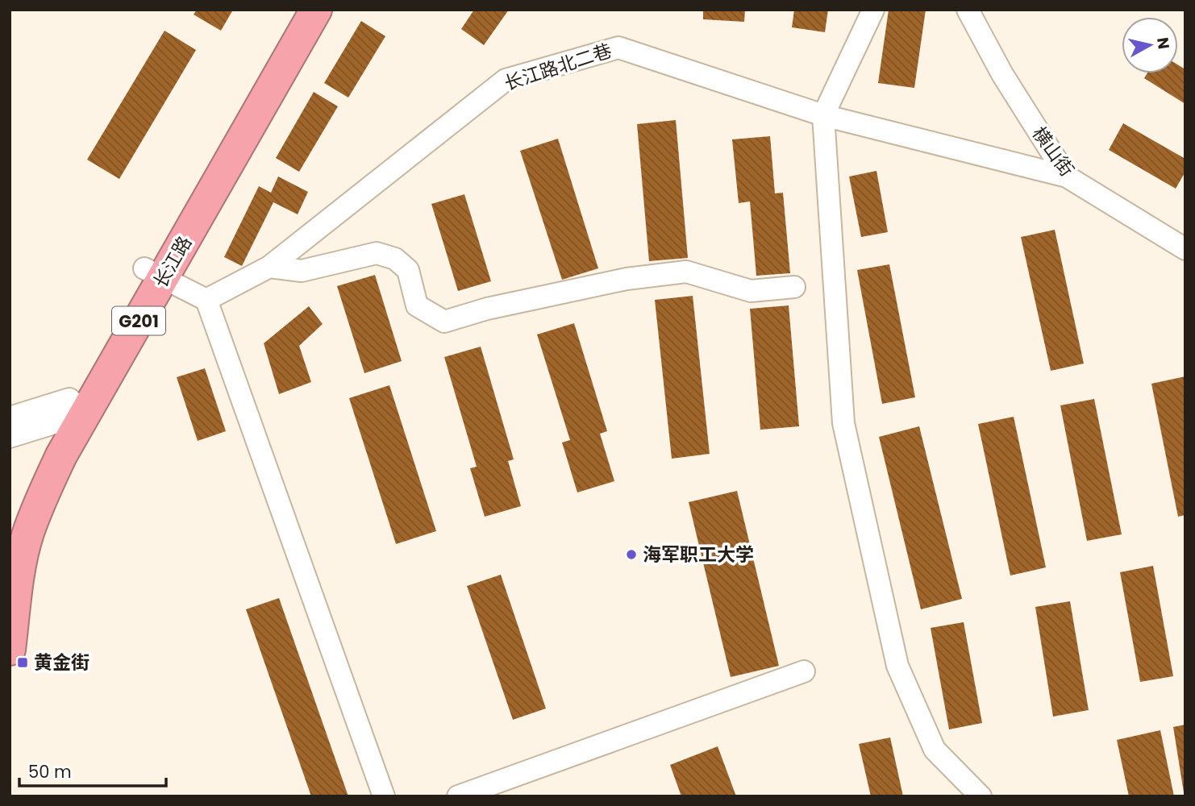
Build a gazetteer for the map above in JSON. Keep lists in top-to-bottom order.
{
  "streets": {
    "highway": ["长江路", "G201"],
    "street": ["长江路北二巷", "横山街"]
  },
  "crossings": [
    ["长江路北二巷", "横山街"]
  ],
  "places": {
    "other": ["海军职工大学"],
    "transit": ["黄金街"]
  },
  "scale_bar": "50 m",
  "north": "right"
}
